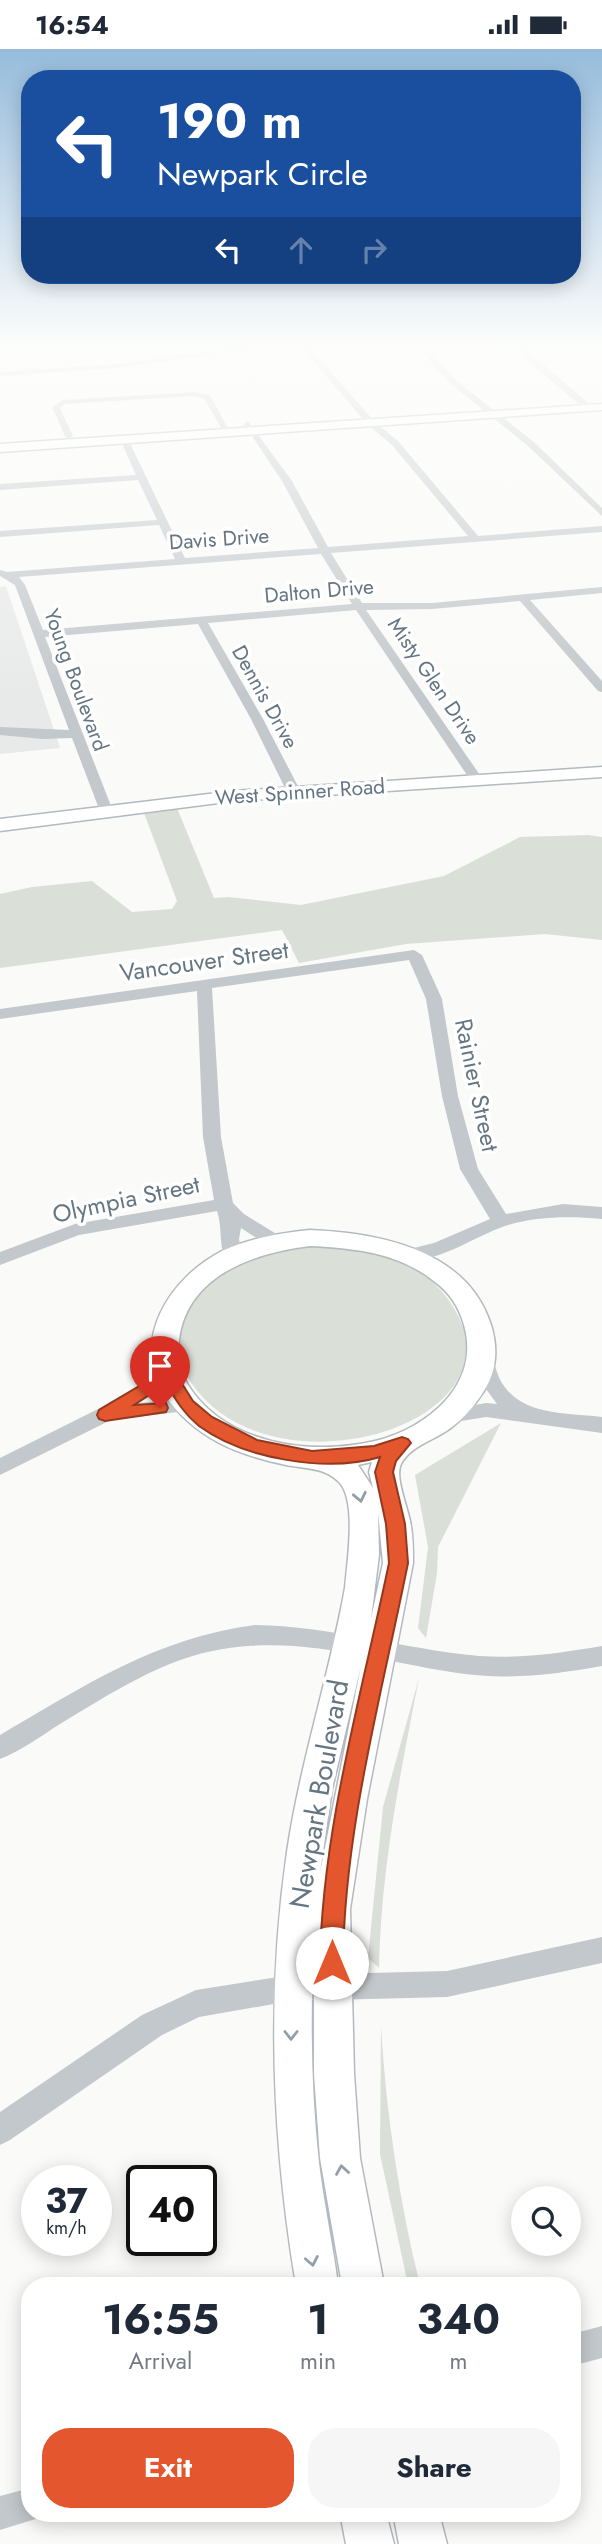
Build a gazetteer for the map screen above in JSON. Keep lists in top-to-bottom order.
{
  "streets": {
    "street": [
      "Davis Drive",
      "Dalton Drive",
      "Young Boulevard",
      "Misty Glen Drive",
      "Dennis Drive",
      "West Spinner Road",
      "Vancouver Street",
      "Rainier Street",
      "Olympia Street",
      "Newpark Boulevard"
    ]
  },
  "crossings": [
    ["Davis Drive", "Young Boulevard"],
    ["Davis Drive", "Misty Glen Drive"],
    ["Dalton Drive", "Young Boulevard"],
    ["Dalton Drive", "Misty Glen Drive"],
    ["Dalton Drive", "Dennis Drive"],
    ["Young Boulevard", "West Spinner Road"],
    ["Misty Glen Drive", "West Spinner Road"],
    ["Dennis Drive", "West Spinner Road"],
    ["Vancouver Street", "Rainier Street"]
  ],
  "page": {
    "status": "16:54",
    "turn": ["190 m", "Newpark Circle"],
    "speed": "37 km/h",
    "limit": "40",
    "eta": [
      "16:55",
      "Arrival",
      "1",
      "min",
      "340",
      "m"
    ],
    "buttons": ["Exit", "Share"]
  }
}
